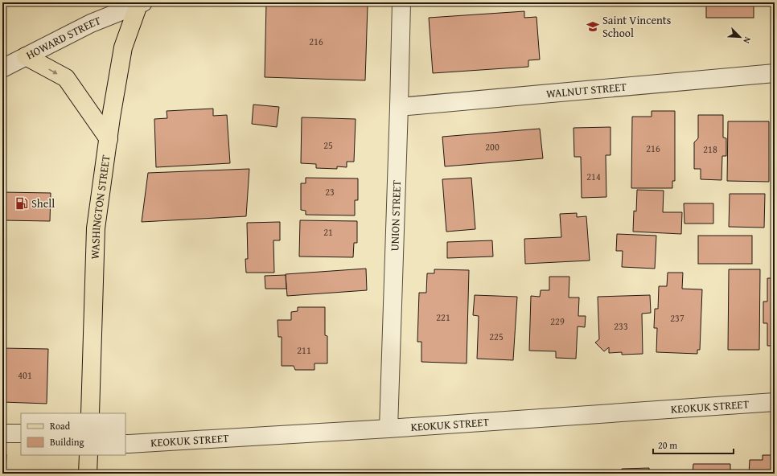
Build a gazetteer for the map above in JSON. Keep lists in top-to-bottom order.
{
  "streets": {
    "main road": ["WASHINGTON STREET"],
    "street": [
      "HOWARD STREET",
      "WALNUT STREET",
      "UNION STREET",
      "KEOKUK STREET"
    ]
  },
  "crossings": [
    ["HOWARD STREET", "WASHINGTON STREET"],
    ["WALNUT STREET", "UNION STREET"],
    ["UNION STREET", "KEOKUK STREET"]
  ],
  "places": {
    "school or university": ["Saint Vincents School"],
    "fuel station": ["Shell"]
  },
  "house_numbers": [
    "216",
    "25",
    "200",
    "216",
    "218",
    "214",
    "23",
    "21",
    "221",
    "237",
    "229",
    "233",
    "225",
    "211",
    "401"
  ],
  "legend": ["Road", "Building"],
  "scale_bar": "20 m",
  "north": "bottom right"
}
